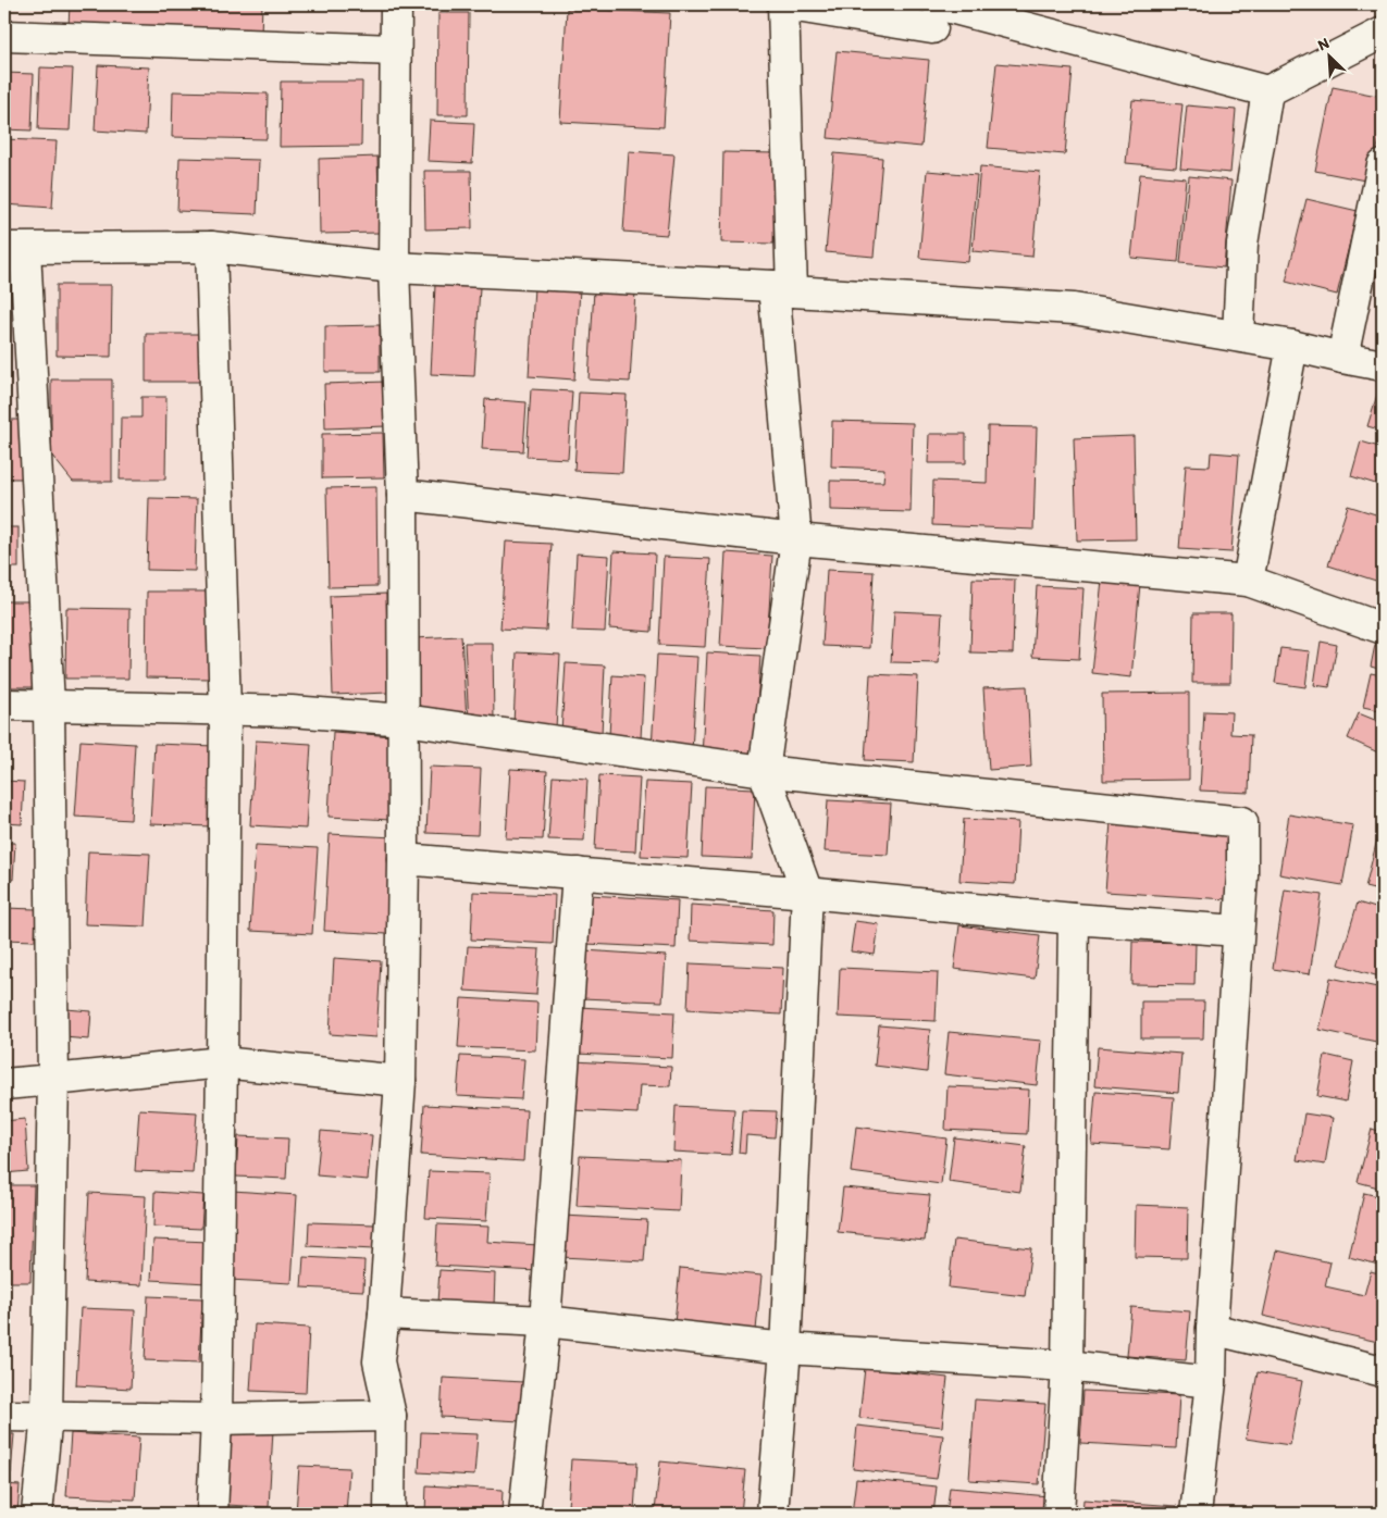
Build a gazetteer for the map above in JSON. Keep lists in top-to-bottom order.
{
  "north": "top left"
}
